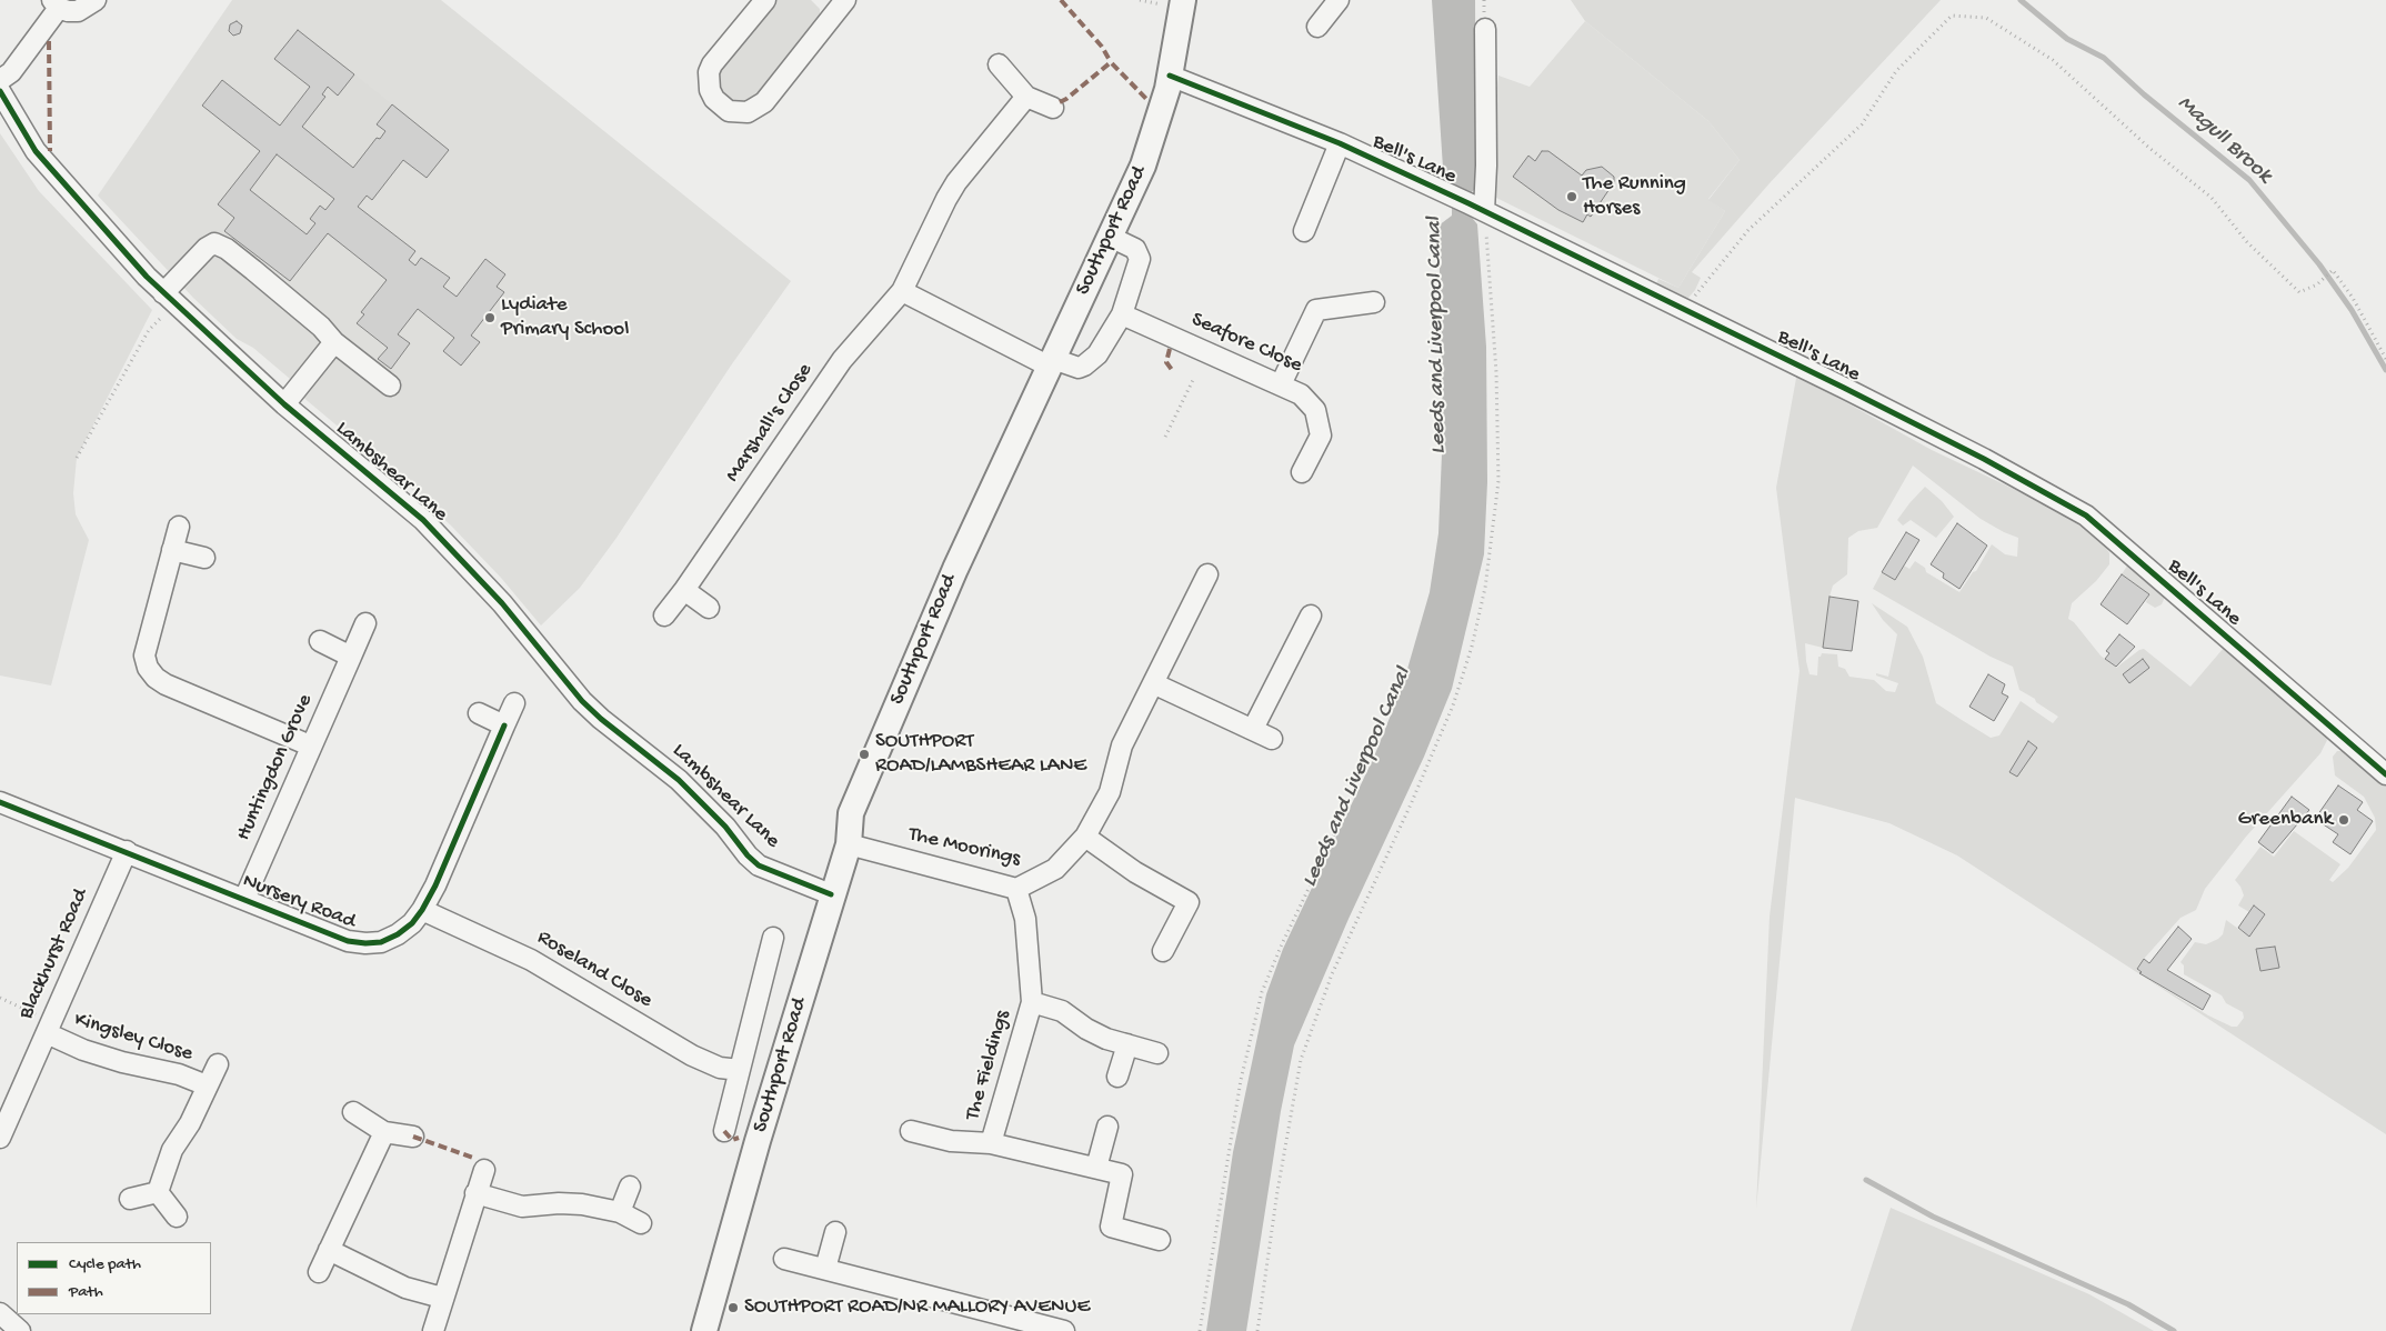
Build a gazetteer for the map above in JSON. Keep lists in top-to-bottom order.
{
  "streets": {
    "main road": ["Southport Road"],
    "street": [
      "Bell's Lane",
      "Seafore Close",
      "Marshall's Close",
      "Lambshear Lane",
      "Huntingdon Grove",
      "The Moorings",
      "Nursery Road",
      "Blackhurst Road",
      "Roseland Close",
      "Kingsley Close",
      "The Fieldings"
    ]
  },
  "crossings": [
    ["Bell's Lane", "Southport Road"],
    ["Southport Road", "Lambshear Lane"],
    ["Southport Road", "The Moorings"],
    ["Huntingdon Grove", "Nursery Road"],
    ["The Moorings", "The Fieldings"],
    ["Nursery Road", "Blackhurst Road"],
    ["Nursery Road", "Roseland Close"],
    ["Blackhurst Road", "Kingsley Close"]
  ],
  "water": ["Magull Brook", "Leeds and Liverpool Canal"],
  "places": [
    "The Running Horses",
    "Lydiate Primary School",
    "SOUTHPORT ROAD/LAMBSHEAR LANE",
    "Greenbank",
    "SOUTHPORT ROAD/NR MALLORY AVENUE"
  ],
  "legend": ["Cycle path", "Path"]
}
